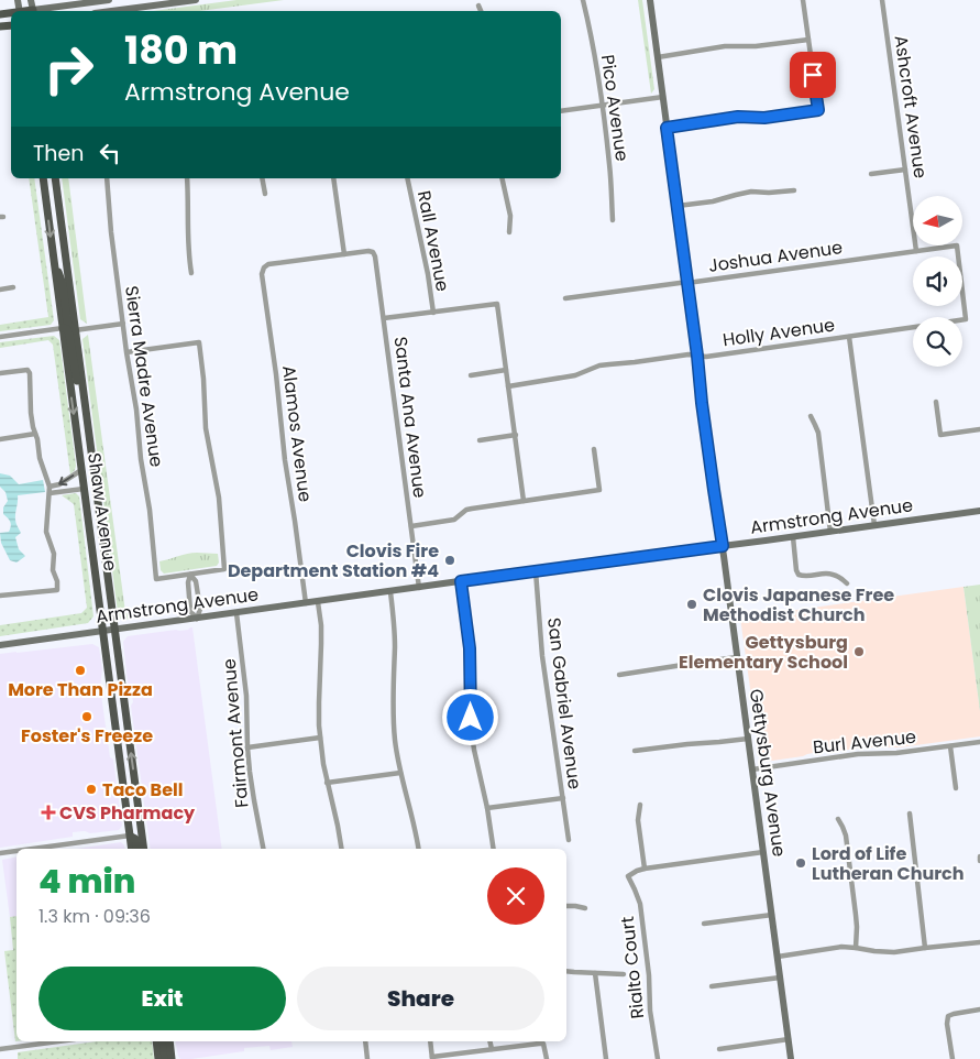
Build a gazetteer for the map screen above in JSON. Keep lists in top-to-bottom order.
{
  "streets": {
    "main road": ["Shaw Avenue"],
    "street": [
      "Ashcroft Avenue",
      "Pico Avenue",
      "Rall Avenue",
      "Joshua Avenue",
      "Holly Avenue",
      "Sierra Madre Avenue",
      "Santa Ana Avenue",
      "Alamos Avenue",
      "Armstrong Avenue",
      "San Gabriel Avenue",
      "Fairmont Avenue",
      "Burl Avenue",
      "Gettysburg Avenue",
      "Rialto Court"
    ]
  },
  "crossings": [
    ["Ashcroft Avenue", "Joshua Avenue"],
    ["Joshua Avenue", "Holly Avenue"],
    ["Joshua Avenue", "Gettysburg Avenue"],
    ["Holly Avenue", "Gettysburg Avenue"],
    ["Santa Ana Avenue", "Alamos Avenue"],
    ["Santa Ana Avenue", "Armstrong Avenue"],
    ["Alamos Avenue", "Armstrong Avenue"],
    ["Shaw Avenue", "Armstrong Avenue"],
    ["Armstrong Avenue", "San Gabriel Avenue"],
    ["Armstrong Avenue", "Fairmont Avenue"],
    ["Armstrong Avenue", "Gettysburg Avenue"],
    ["Burl Avenue", "Gettysburg Avenue"]
  ],
  "places": {
    "other": [
      "Clovis Fire Department Station #4",
      "Clovis Japanese Free Methodist Church",
      "Gettysburg Elementary School",
      "More Than Pizza",
      "Foster's Freeze",
      "Taco Bell",
      "Lord of Life Lutheran Church"
    ],
    "health": ["CVS Pharmacy"]
  },
  "north": "left",
  "page": {
    "turn": ["180 m", "Armstrong Avenue"],
    "then": "Then",
    "heading": ["4 min", "1.3 km · 09:36"],
    "buttons": ["Exit", "Share"]
  }
}
